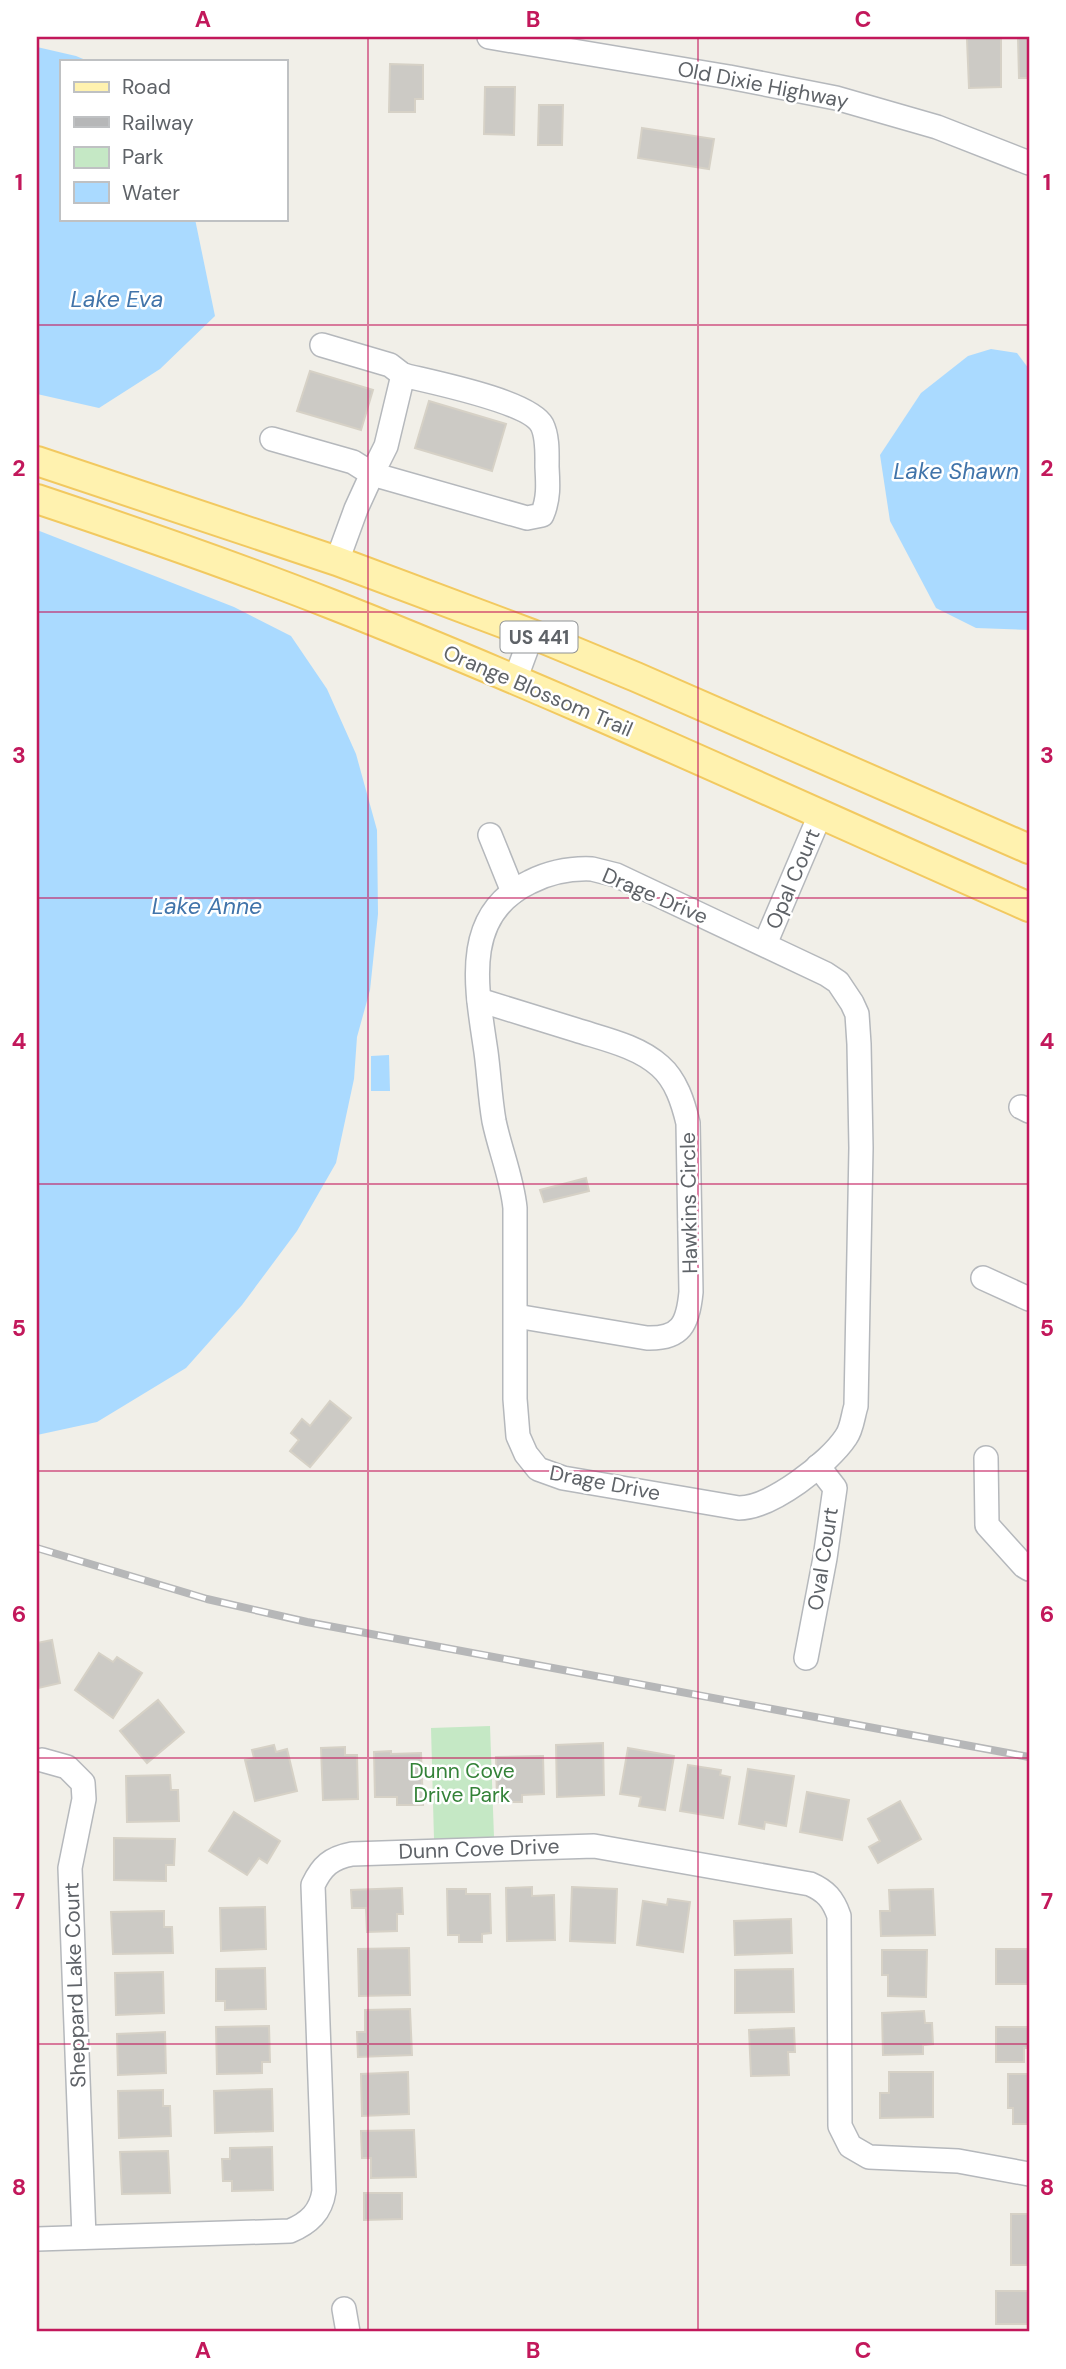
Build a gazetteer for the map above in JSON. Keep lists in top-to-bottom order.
{
  "streets": {
    "main road": ["US 441", "Orange Blossom Trail"],
    "street": [
      "Old Dixie Highway",
      "Opal Court",
      "Drage Drive",
      "Hawkins Circle",
      "Oval Court",
      "Dunn Cove Drive",
      "Sheppard Lake Court"
    ]
  },
  "crossings": [
    ["Orange Blossom Trail", "Opal Court"],
    ["Opal Court", "Drage Drive"],
    ["Drage Drive", "Hawkins Circle"],
    ["Drage Drive", "Oval Court"],
    ["Dunn Cove Drive", "Sheppard Lake Court"]
  ],
  "water": ["Lake Eva", "Lake Shawn", "Lake Anne"],
  "parks": ["Dunn Cove Drive Park"],
  "legend": [
    "Road",
    "Railway",
    "Park",
    "Water"
  ],
  "grid": {
    "columns": ["A", "B", "C"],
    "rows": [
      "1",
      "2",
      "3",
      "4",
      "5",
      "6",
      "7",
      "8"
    ]
  }
}
